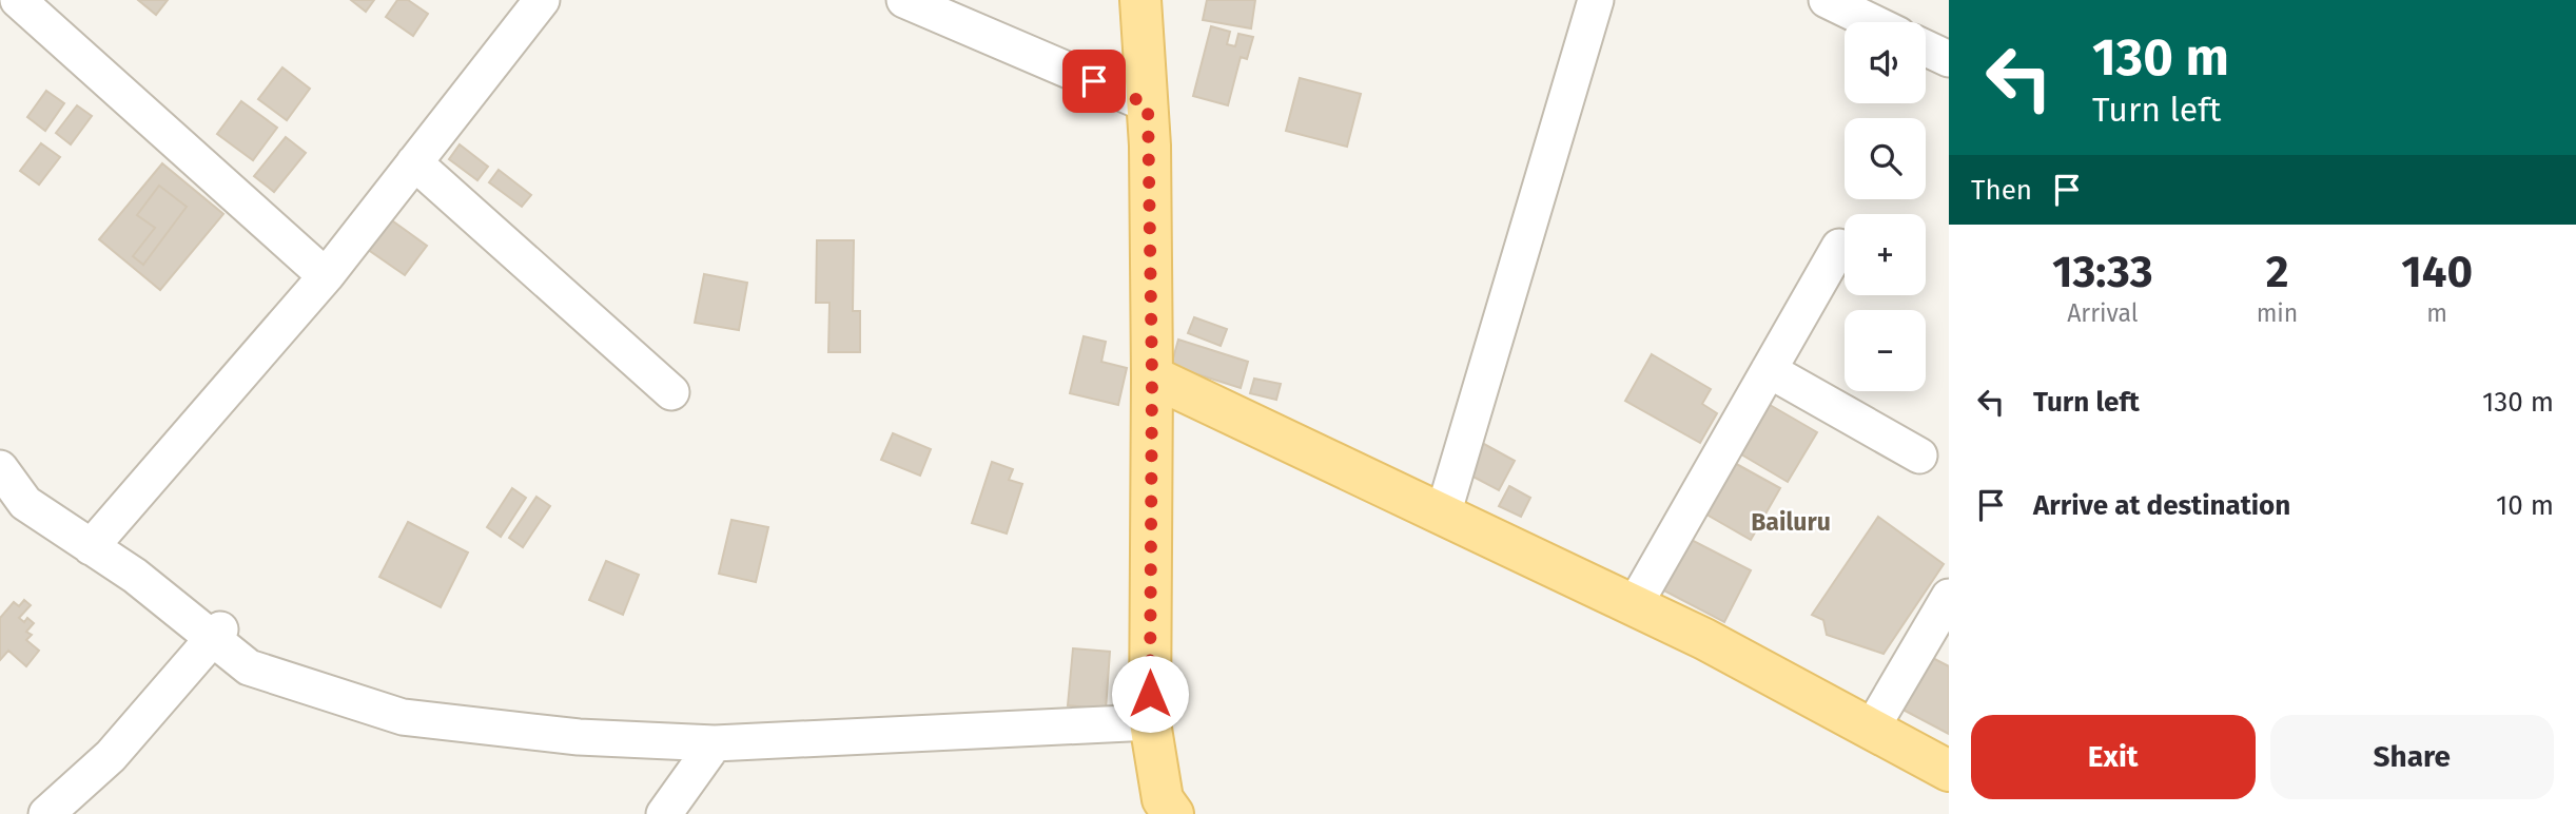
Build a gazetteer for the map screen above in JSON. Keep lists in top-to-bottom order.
{
  "districts": ["Bailuru"],
  "page": {
    "turn": ["130 m", "Turn left"],
    "map_buttons": ["+", "−"],
    "then": "Then",
    "eta": [
      "13:33",
      "Arrival",
      "2",
      "min",
      "140",
      "m"
    ],
    "list": [
      {
        "name": "Turn left",
        "value": "130 m"
      },
      {
        "name": "Arrive at destination",
        "value": "10 m"
      }
    ],
    "buttons": ["Exit", "Share"]
  }
}
